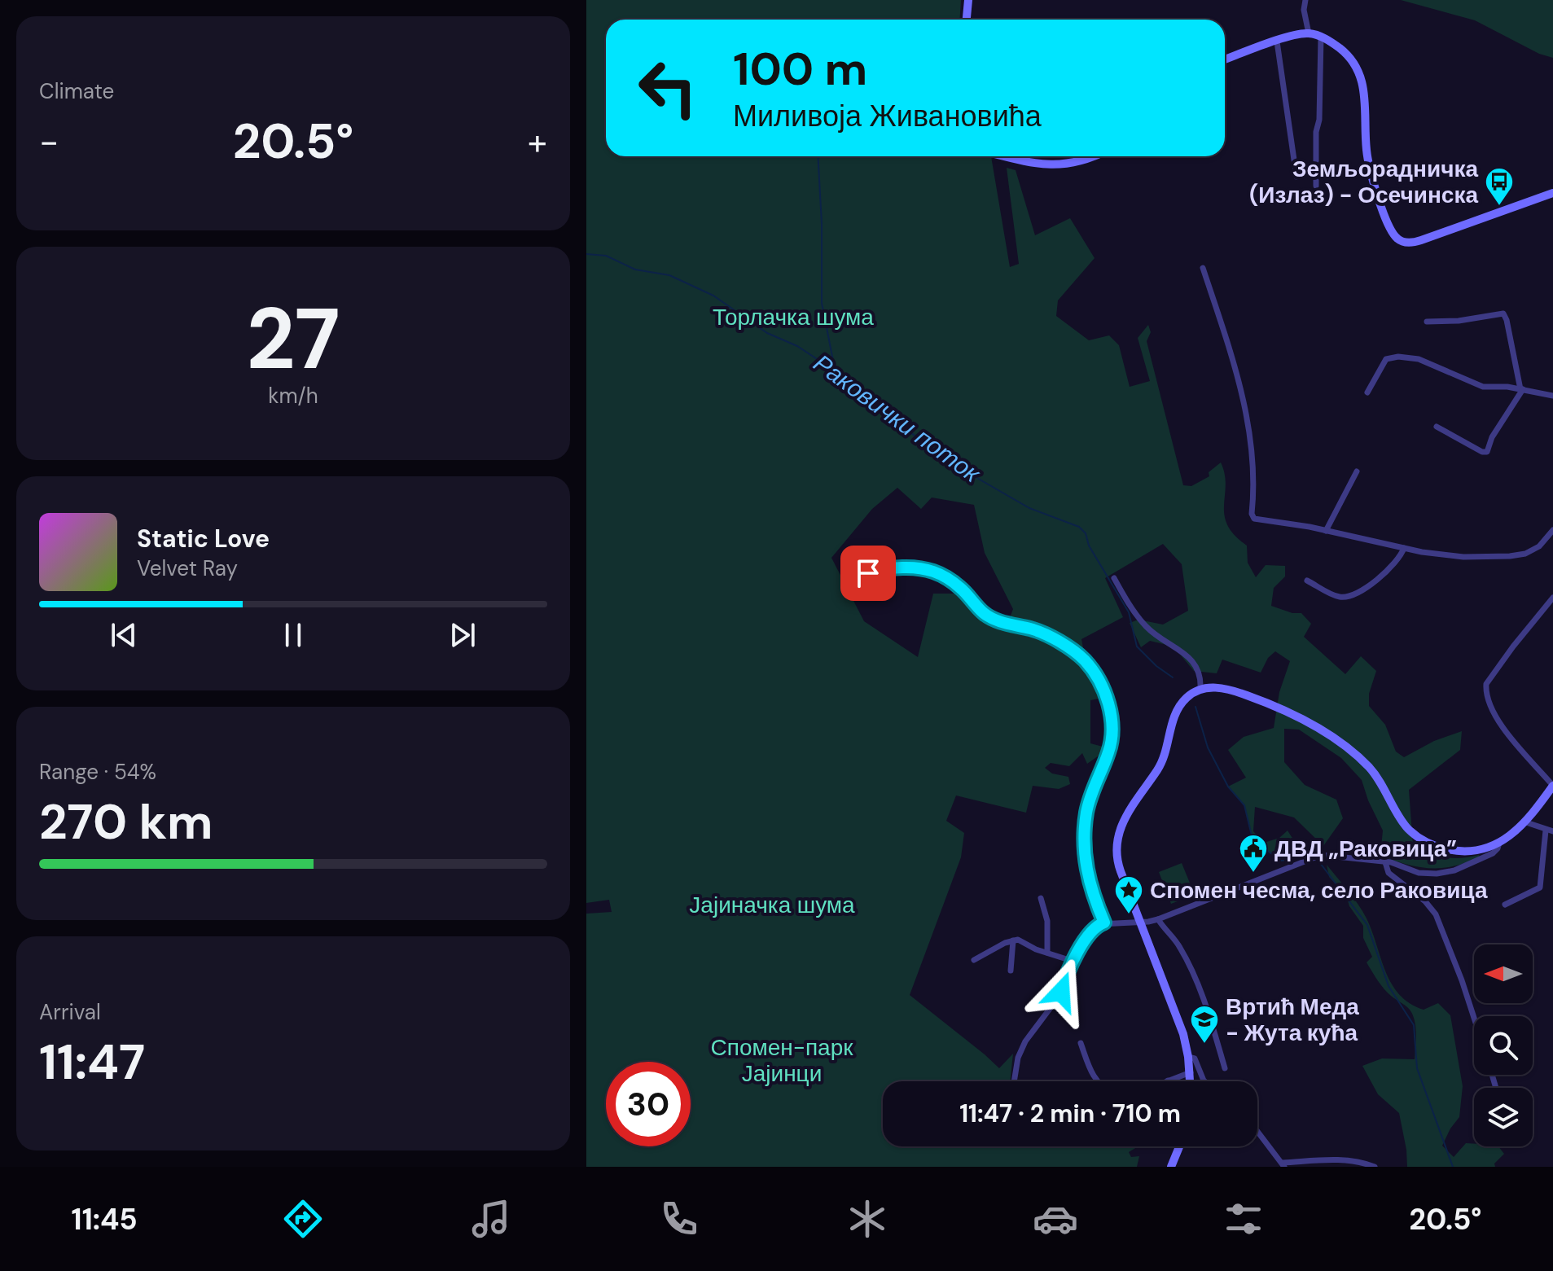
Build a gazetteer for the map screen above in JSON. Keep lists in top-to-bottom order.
{
  "water": ["Раковички поток"],
  "parks": ["Торлачка шума", "Јајиначка шума", "Спомен-парк Јајинци"],
  "places": {
    "bus stop": ["Земљорадничка (Излаз) - Осечинска"],
    "public building": ["ДВД „Раковица”"],
    "place": ["Спомен чесма, село Раковица"],
    "school or university": ["Вртић Меда - Жута кућа"]
  },
  "north": "left",
  "page": {
    "tile": [
      "Climate",
      ["27", "km/h"],
      ["Range · 54%", "270 km"],
      ["Arrival", "11:47"]
    ],
    "turn": ["100 m", "Миливоја Живановића"],
    "heat": ["−", "20.5°", "+"],
    "song": ["Static Love", "Velvet Ray"],
    "limit": "30",
    "trip": "11:47 · 2 min · 710 m",
    "tabs": ["11:45", "20.5°"]
  }
}
